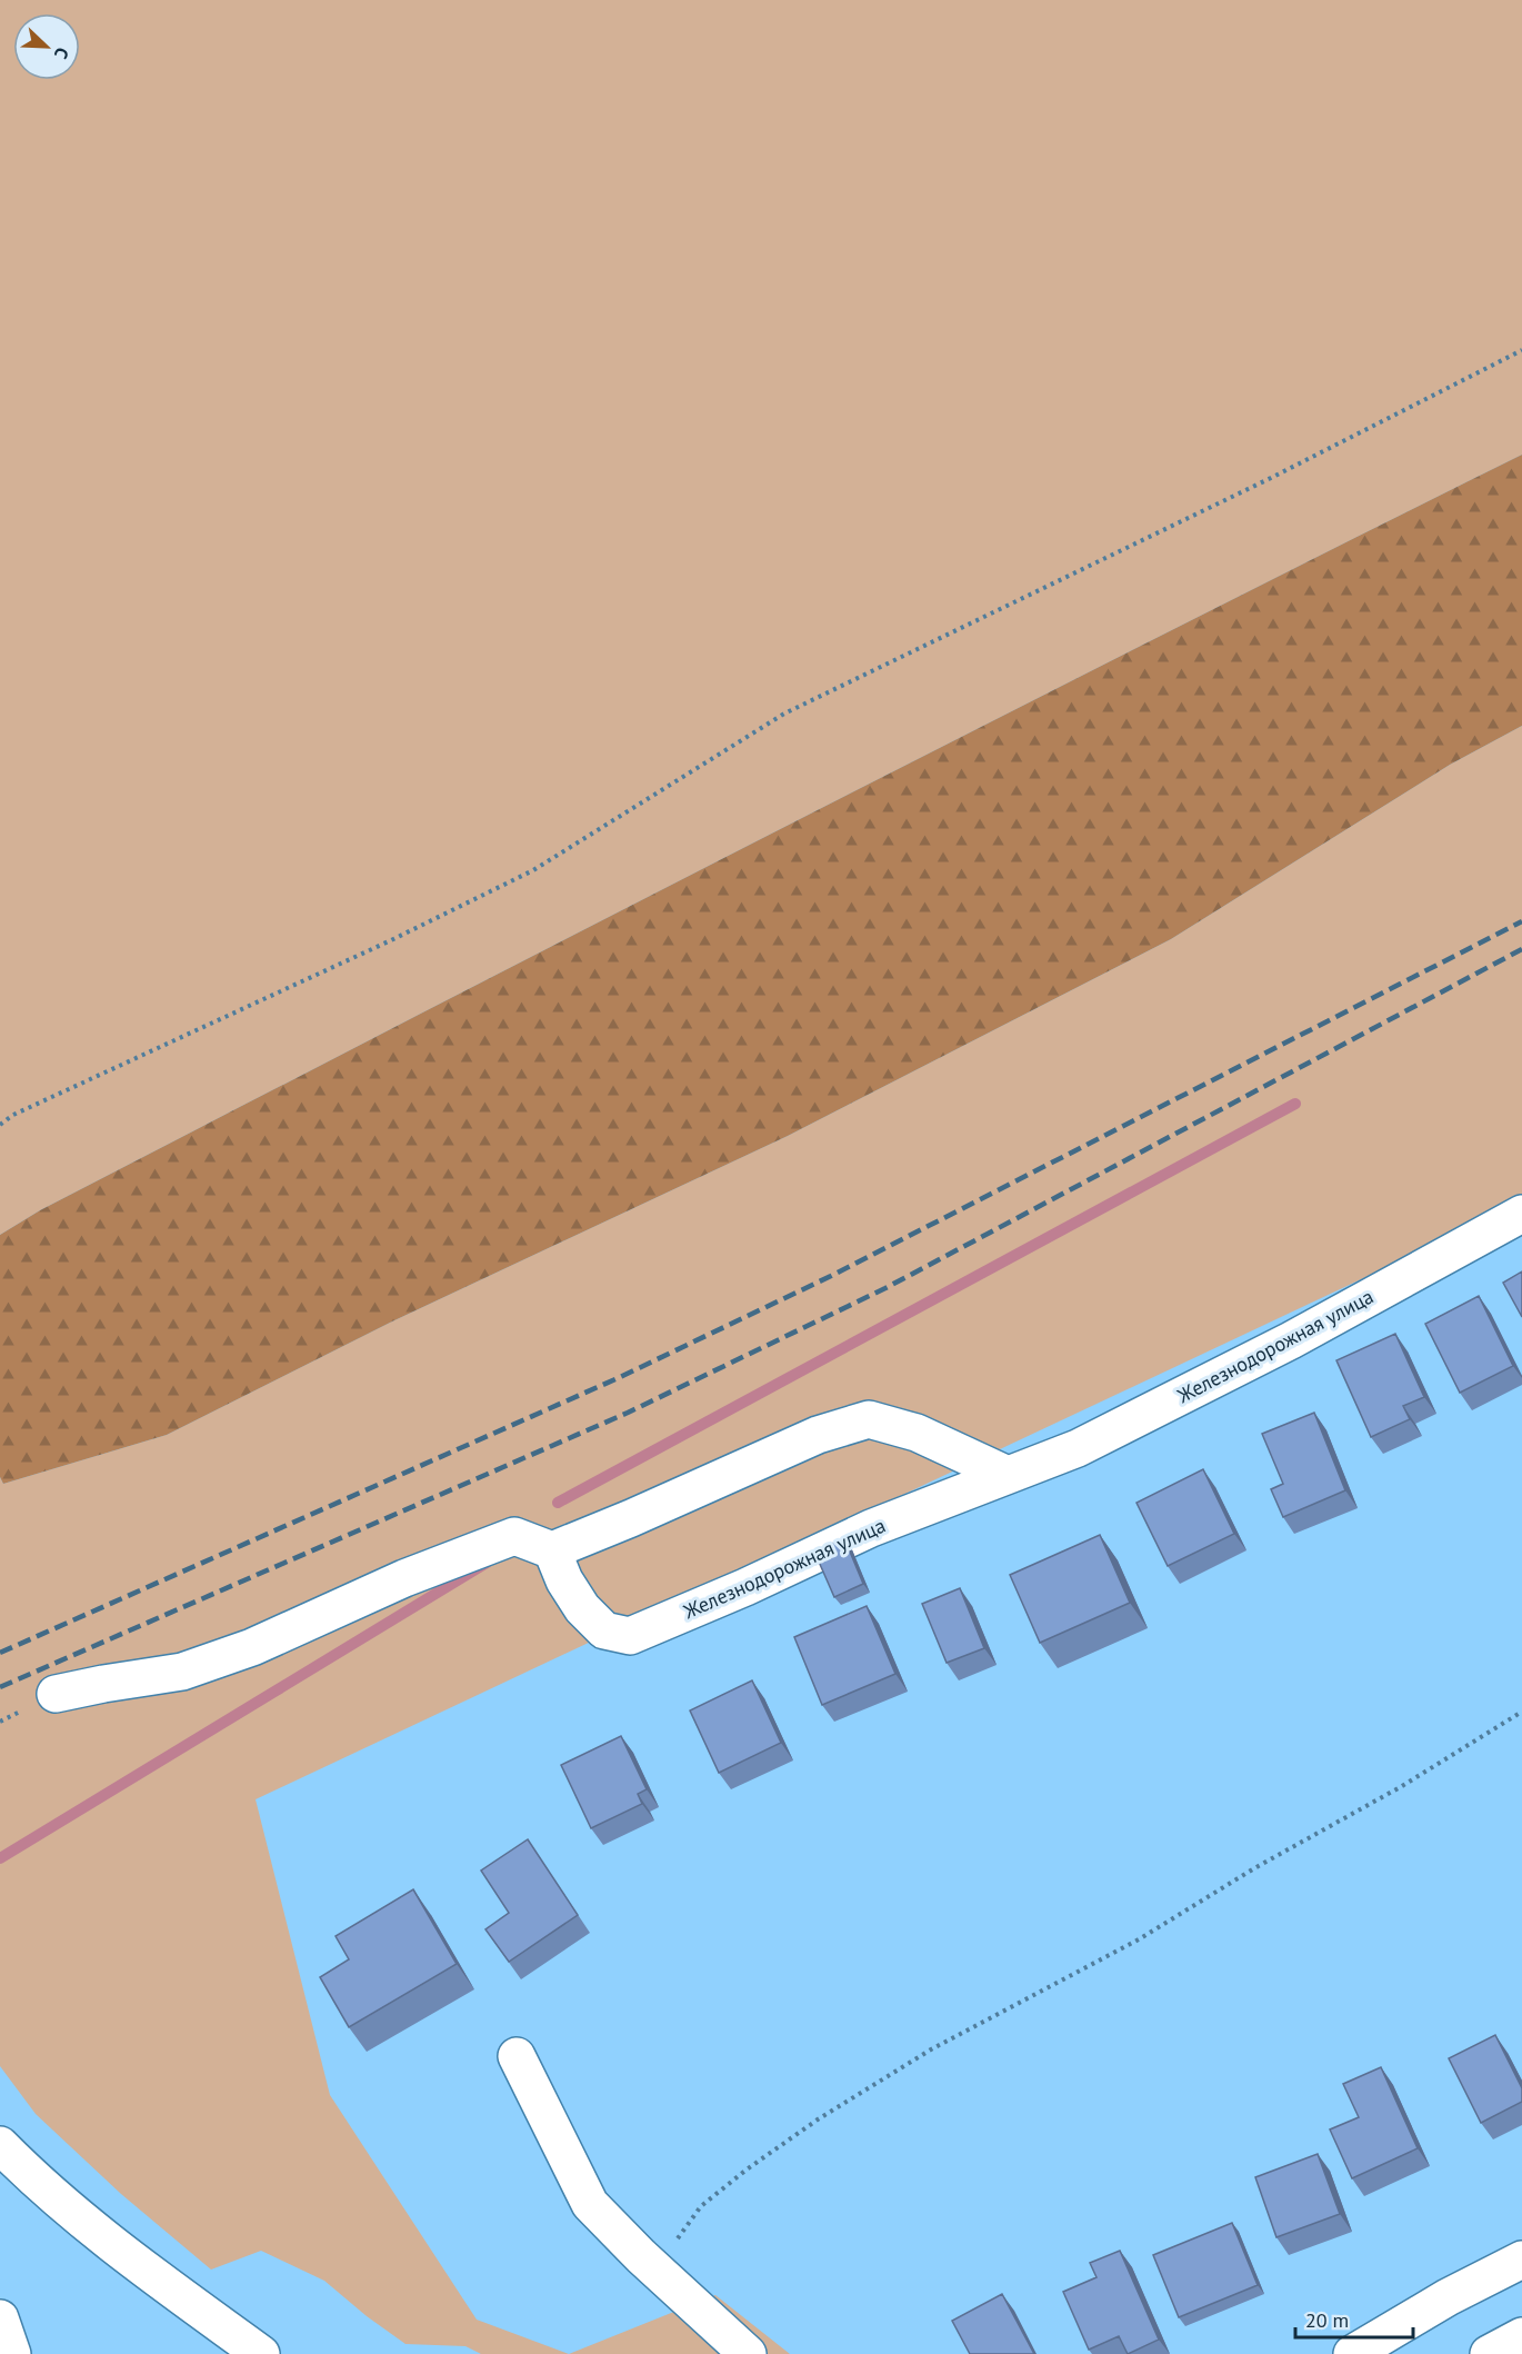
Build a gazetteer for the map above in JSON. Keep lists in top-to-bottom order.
{
  "streets": {
    "main road": ["Железнодорожная улица"]
  },
  "scale_bar": "20 m",
  "north": "bottom right"
}
